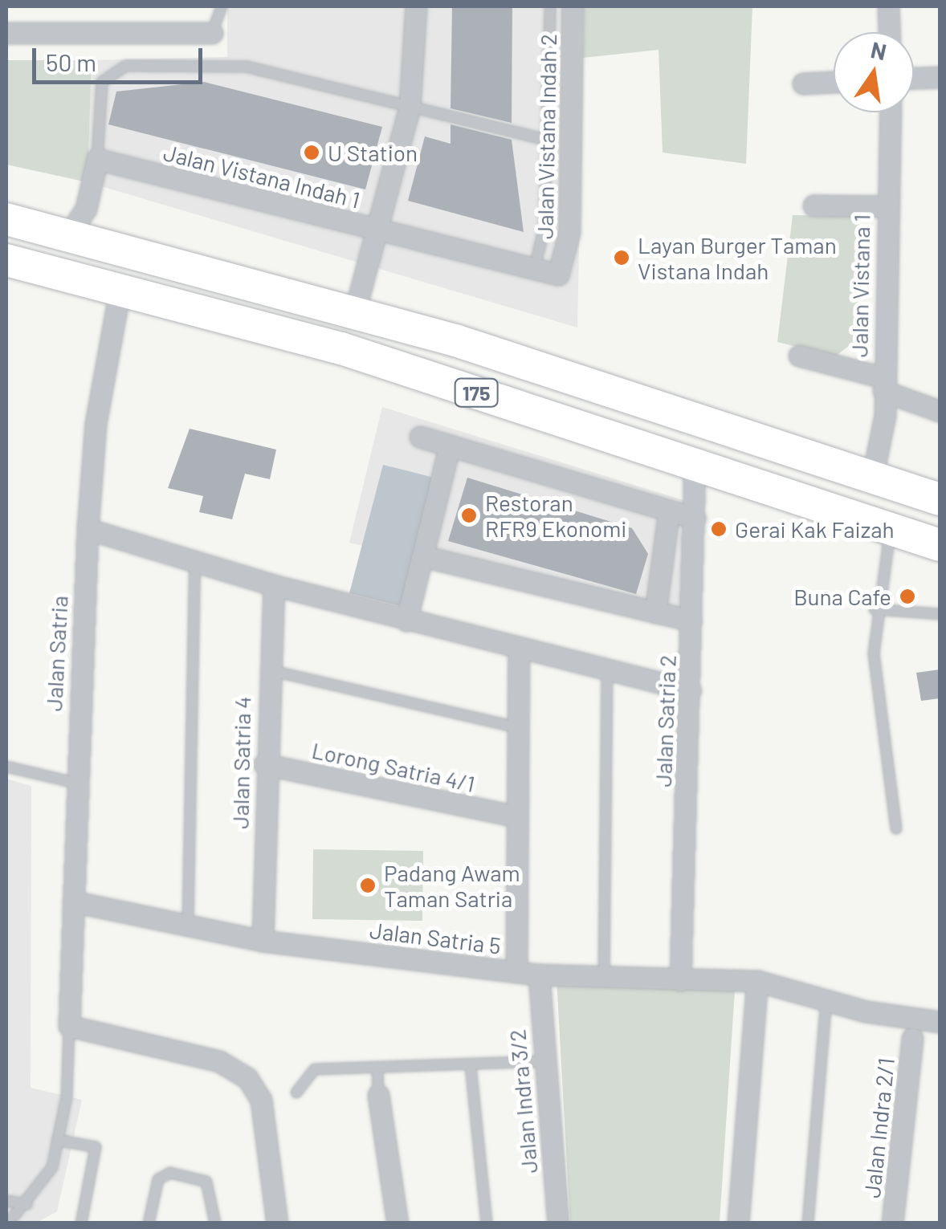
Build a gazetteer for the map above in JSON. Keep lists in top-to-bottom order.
{
  "streets": {
    "highway": ["175"],
    "street": [
      "Jalan Vistana Indah 2",
      "Jalan Vistana Indah 1",
      "Jalan Vistana 1",
      "Jalan Satria",
      "Jalan Satria 2",
      "Jalan Satria 4",
      "Lorong Satria 4/1",
      "Jalan Satria 5",
      "Jalan Indra 3/2",
      "Jalan Indra 2/1"
    ]
  },
  "crossings": [
    ["Jalan Vistana 1", "175"],
    ["175", "Jalan Satria"],
    ["175", "Jalan Satria 2"],
    ["Jalan Satria", "Jalan Satria 5"],
    ["Jalan Satria 2", "Jalan Satria 5"],
    ["Jalan Satria 4", "Lorong Satria 4/1"],
    ["Jalan Satria 4", "Jalan Satria 5"],
    ["Jalan Satria 5", "Jalan Indra 3/2"]
  ],
  "places": [
    "U Station",
    "Layan Burger Taman Vistana Indah",
    "Restoran RFR9 Ekonomi",
    "Gerai Kak Faizah",
    "Buna Cafe",
    "Padang Awam Taman Satria"
  ],
  "scale_bar": "50 m",
  "north": "top"
}
